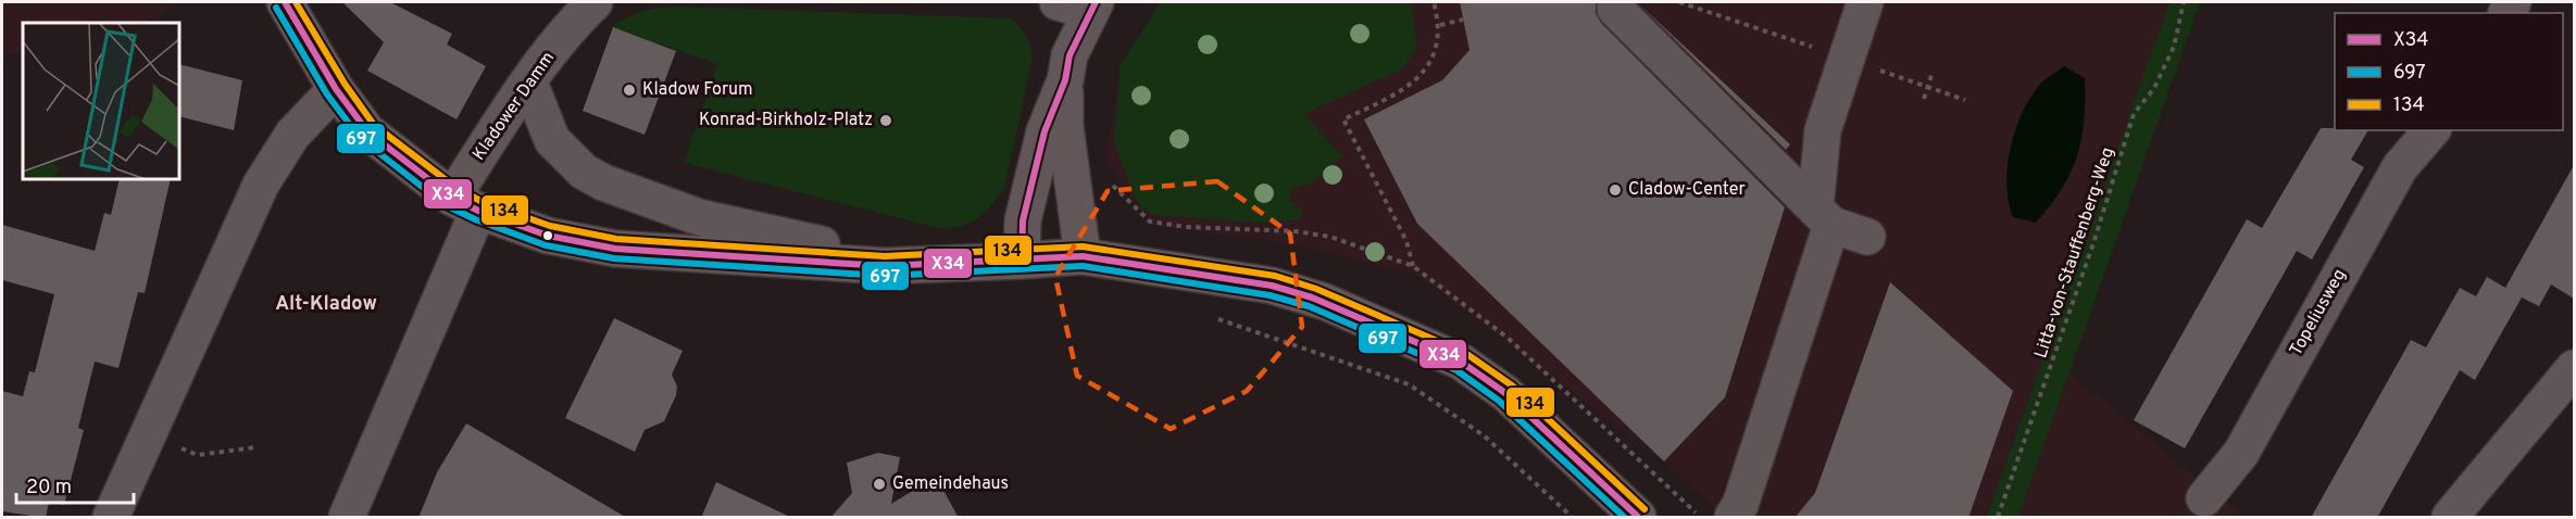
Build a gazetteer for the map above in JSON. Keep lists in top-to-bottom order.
{
  "streets": {
    "street": ["Kladower Damm", "Topeliusweg"],
    "path": ["Litta-von-Stauffenberg-Weg"]
  },
  "districts": ["Alt-Kladow"],
  "places": [
    "Kladow Forum",
    "Konrad-Birkholz-Platz",
    "Cladow-Center",
    "Gemeindehaus"
  ],
  "lines": ["transit line X34", "transit line 134", "transit line 697"],
  "legend": ["X34", "697", "134"],
  "scale_bar": "20 m"
}
